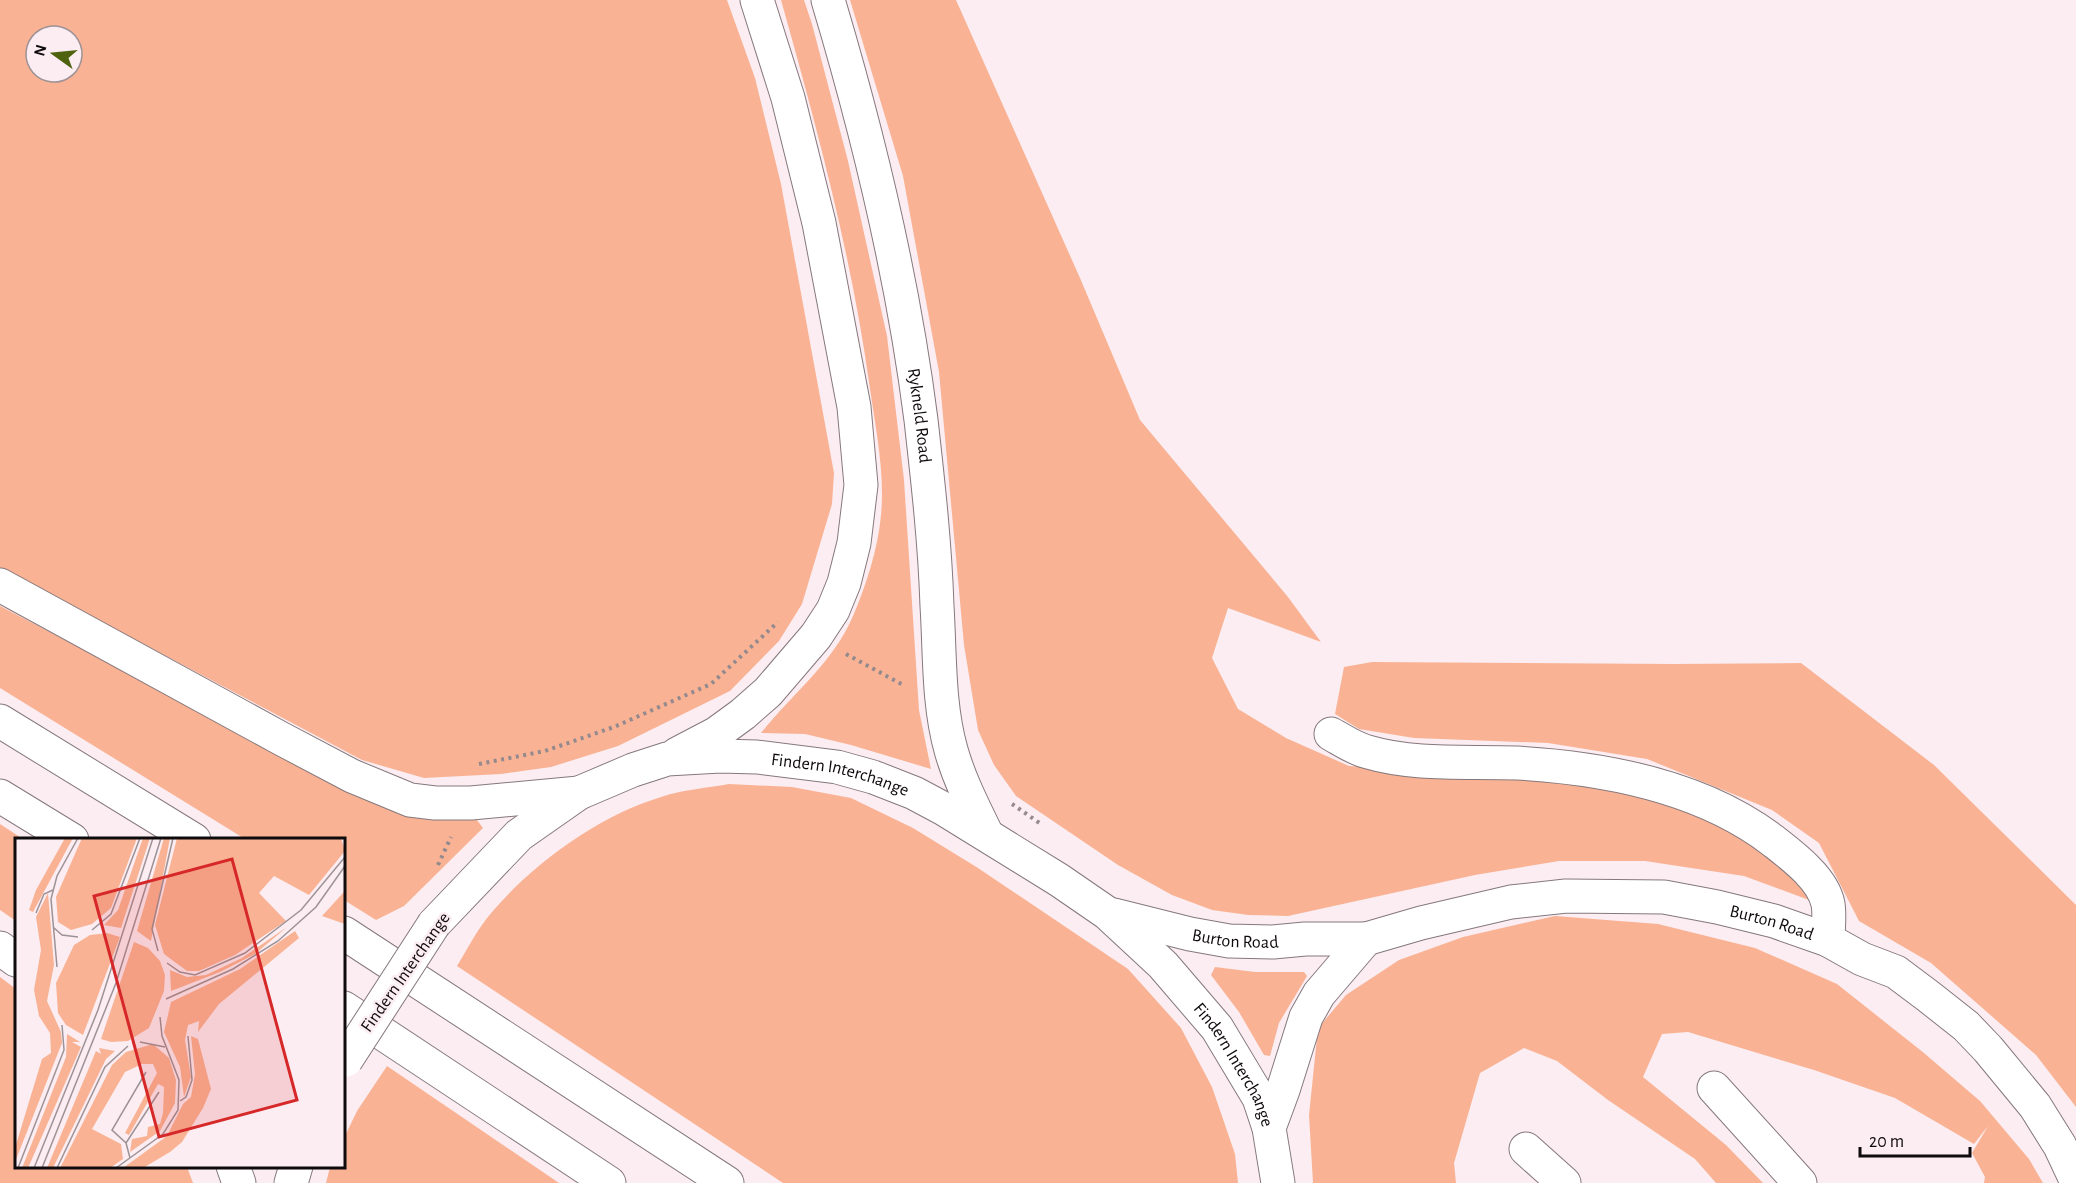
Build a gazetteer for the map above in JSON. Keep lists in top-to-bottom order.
{
  "streets": {
    "main road": ["Rykneld Road", "Findern Interchange", "Burton Road"]
  },
  "crossings": [
    ["Rykneld Road", "Findern Interchange"],
    ["Findern Interchange", "Burton Road"]
  ],
  "scale_bar": "20 m",
  "north": "left"
}
